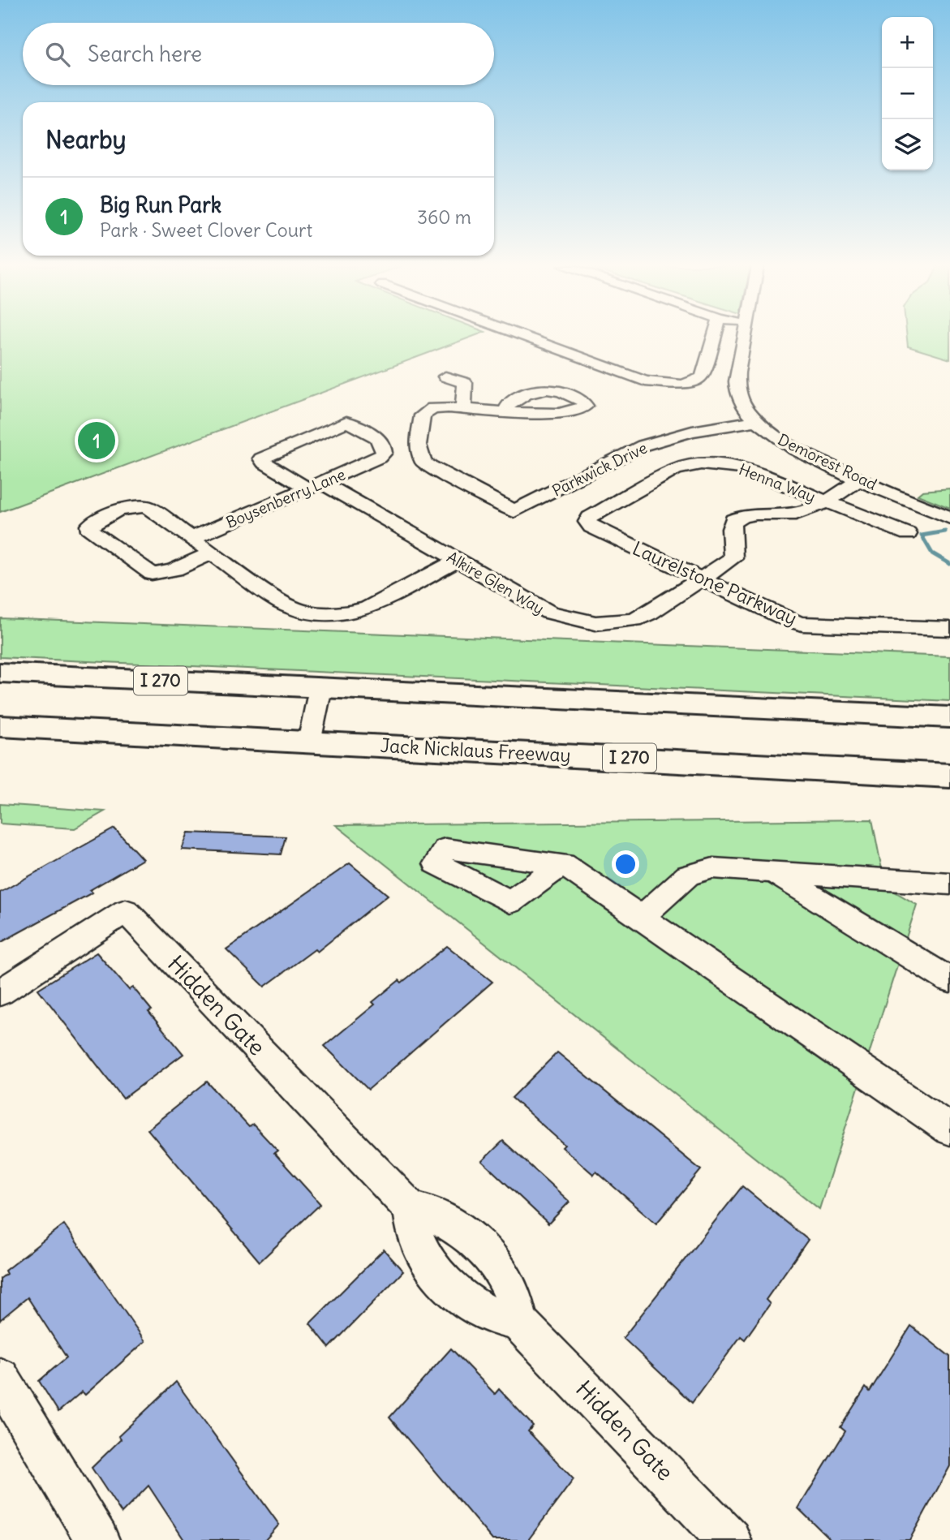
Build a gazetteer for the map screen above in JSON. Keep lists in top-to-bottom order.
{
  "streets": {
    "highway": ["I 270", "Jack Nicklaus Freeway"],
    "street": [
      "Demorest Road",
      "Parkwick Drive",
      "Henna Way",
      "Boysenberry Lane",
      "Alkire Glen Way",
      "Laurelstone Parkway",
      "Hidden Gate"
    ]
  },
  "crossings": [
    ["Demorest Road", "Parkwick Drive"],
    ["Demorest Road", "Alkire Glen Way"],
    ["Henna Way", "Alkire Glen Way"],
    ["Henna Way", "Laurelstone Parkway"],
    ["Boysenberry Lane", "Alkire Glen Way"],
    ["Alkire Glen Way", "Laurelstone Parkway"]
  ],
  "page": {
    "map_buttons": ["+", "−"],
    "search": "Search here",
    "heading": "Nearby",
    "list": [
      {
        "mark": "1",
        "name": "Big Run Park",
        "note": "Park · Sweet Clover Court",
        "value": "360 m"
      }
    ],
    "pins": "1"
  }
}
